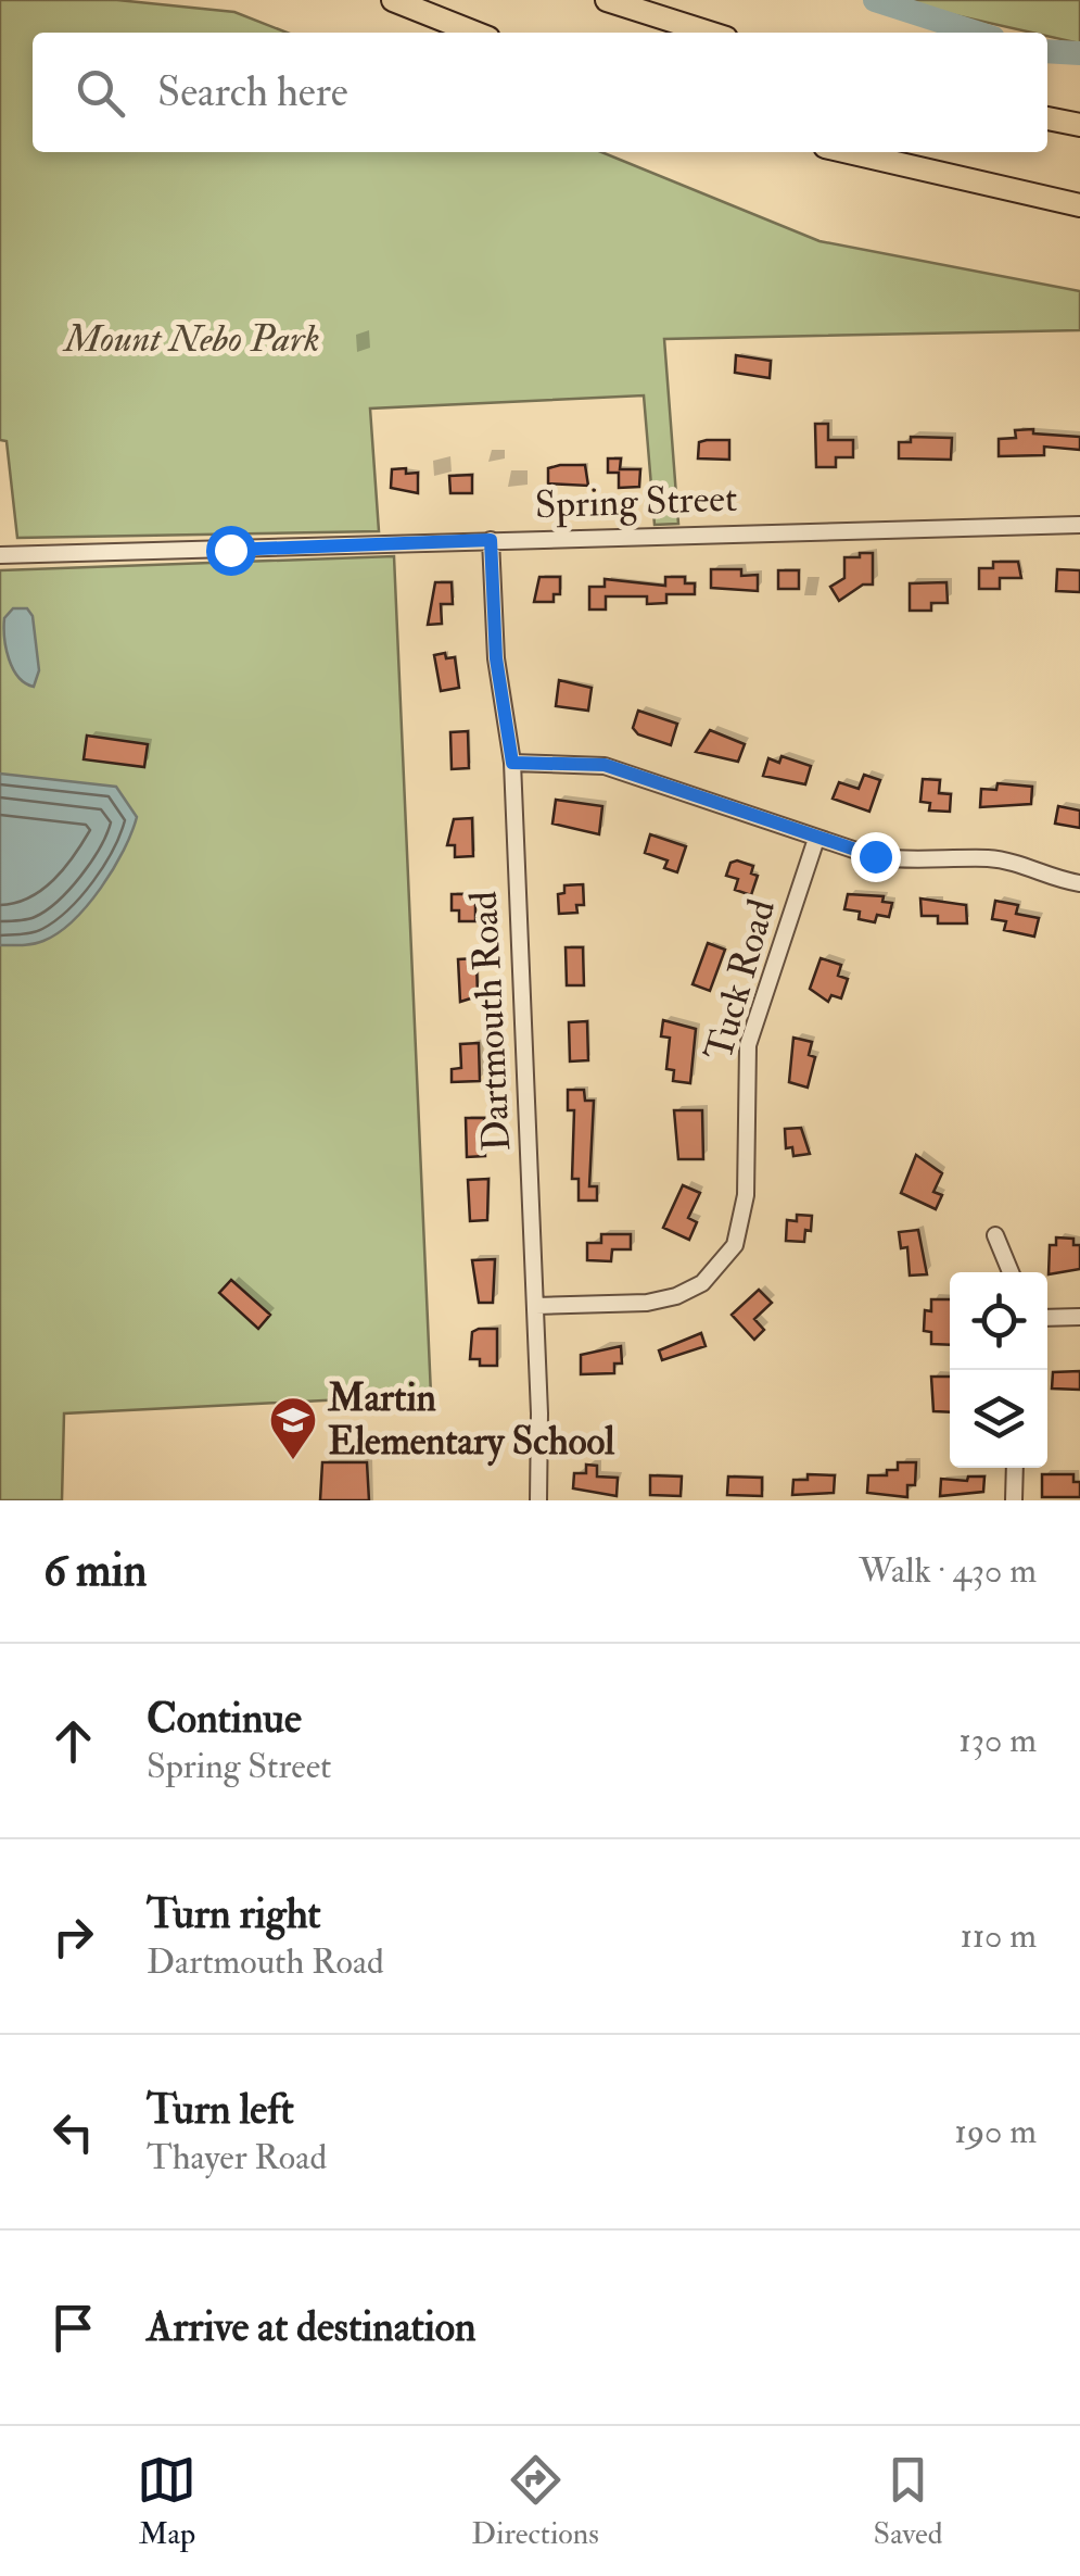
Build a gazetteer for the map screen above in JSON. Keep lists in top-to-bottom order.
{
  "streets": {
    "street": ["Spring Street", "Tuck Road", "Dartmouth Road"]
  },
  "crossings": [
    ["Spring Street", "Dartmouth Road"],
    ["Tuck Road", "Dartmouth Road"]
  ],
  "parks": ["Mount Nebo Park"],
  "places": {
    "school or university": ["Martin Elementary School"]
  },
  "page": {
    "search": "Search here",
    "heading": ["6 min", "Walk · 430 m"],
    "list": [
      ["Continue", "Spring Street", "130 m"],
      ["Turn right", "Dartmouth Road", "110 m"],
      ["Turn left", "Thayer Road", "190 m"],
      "Arrive at destination"
    ],
    "nav": ["Map", "Directions", "Saved"]
  }
}
